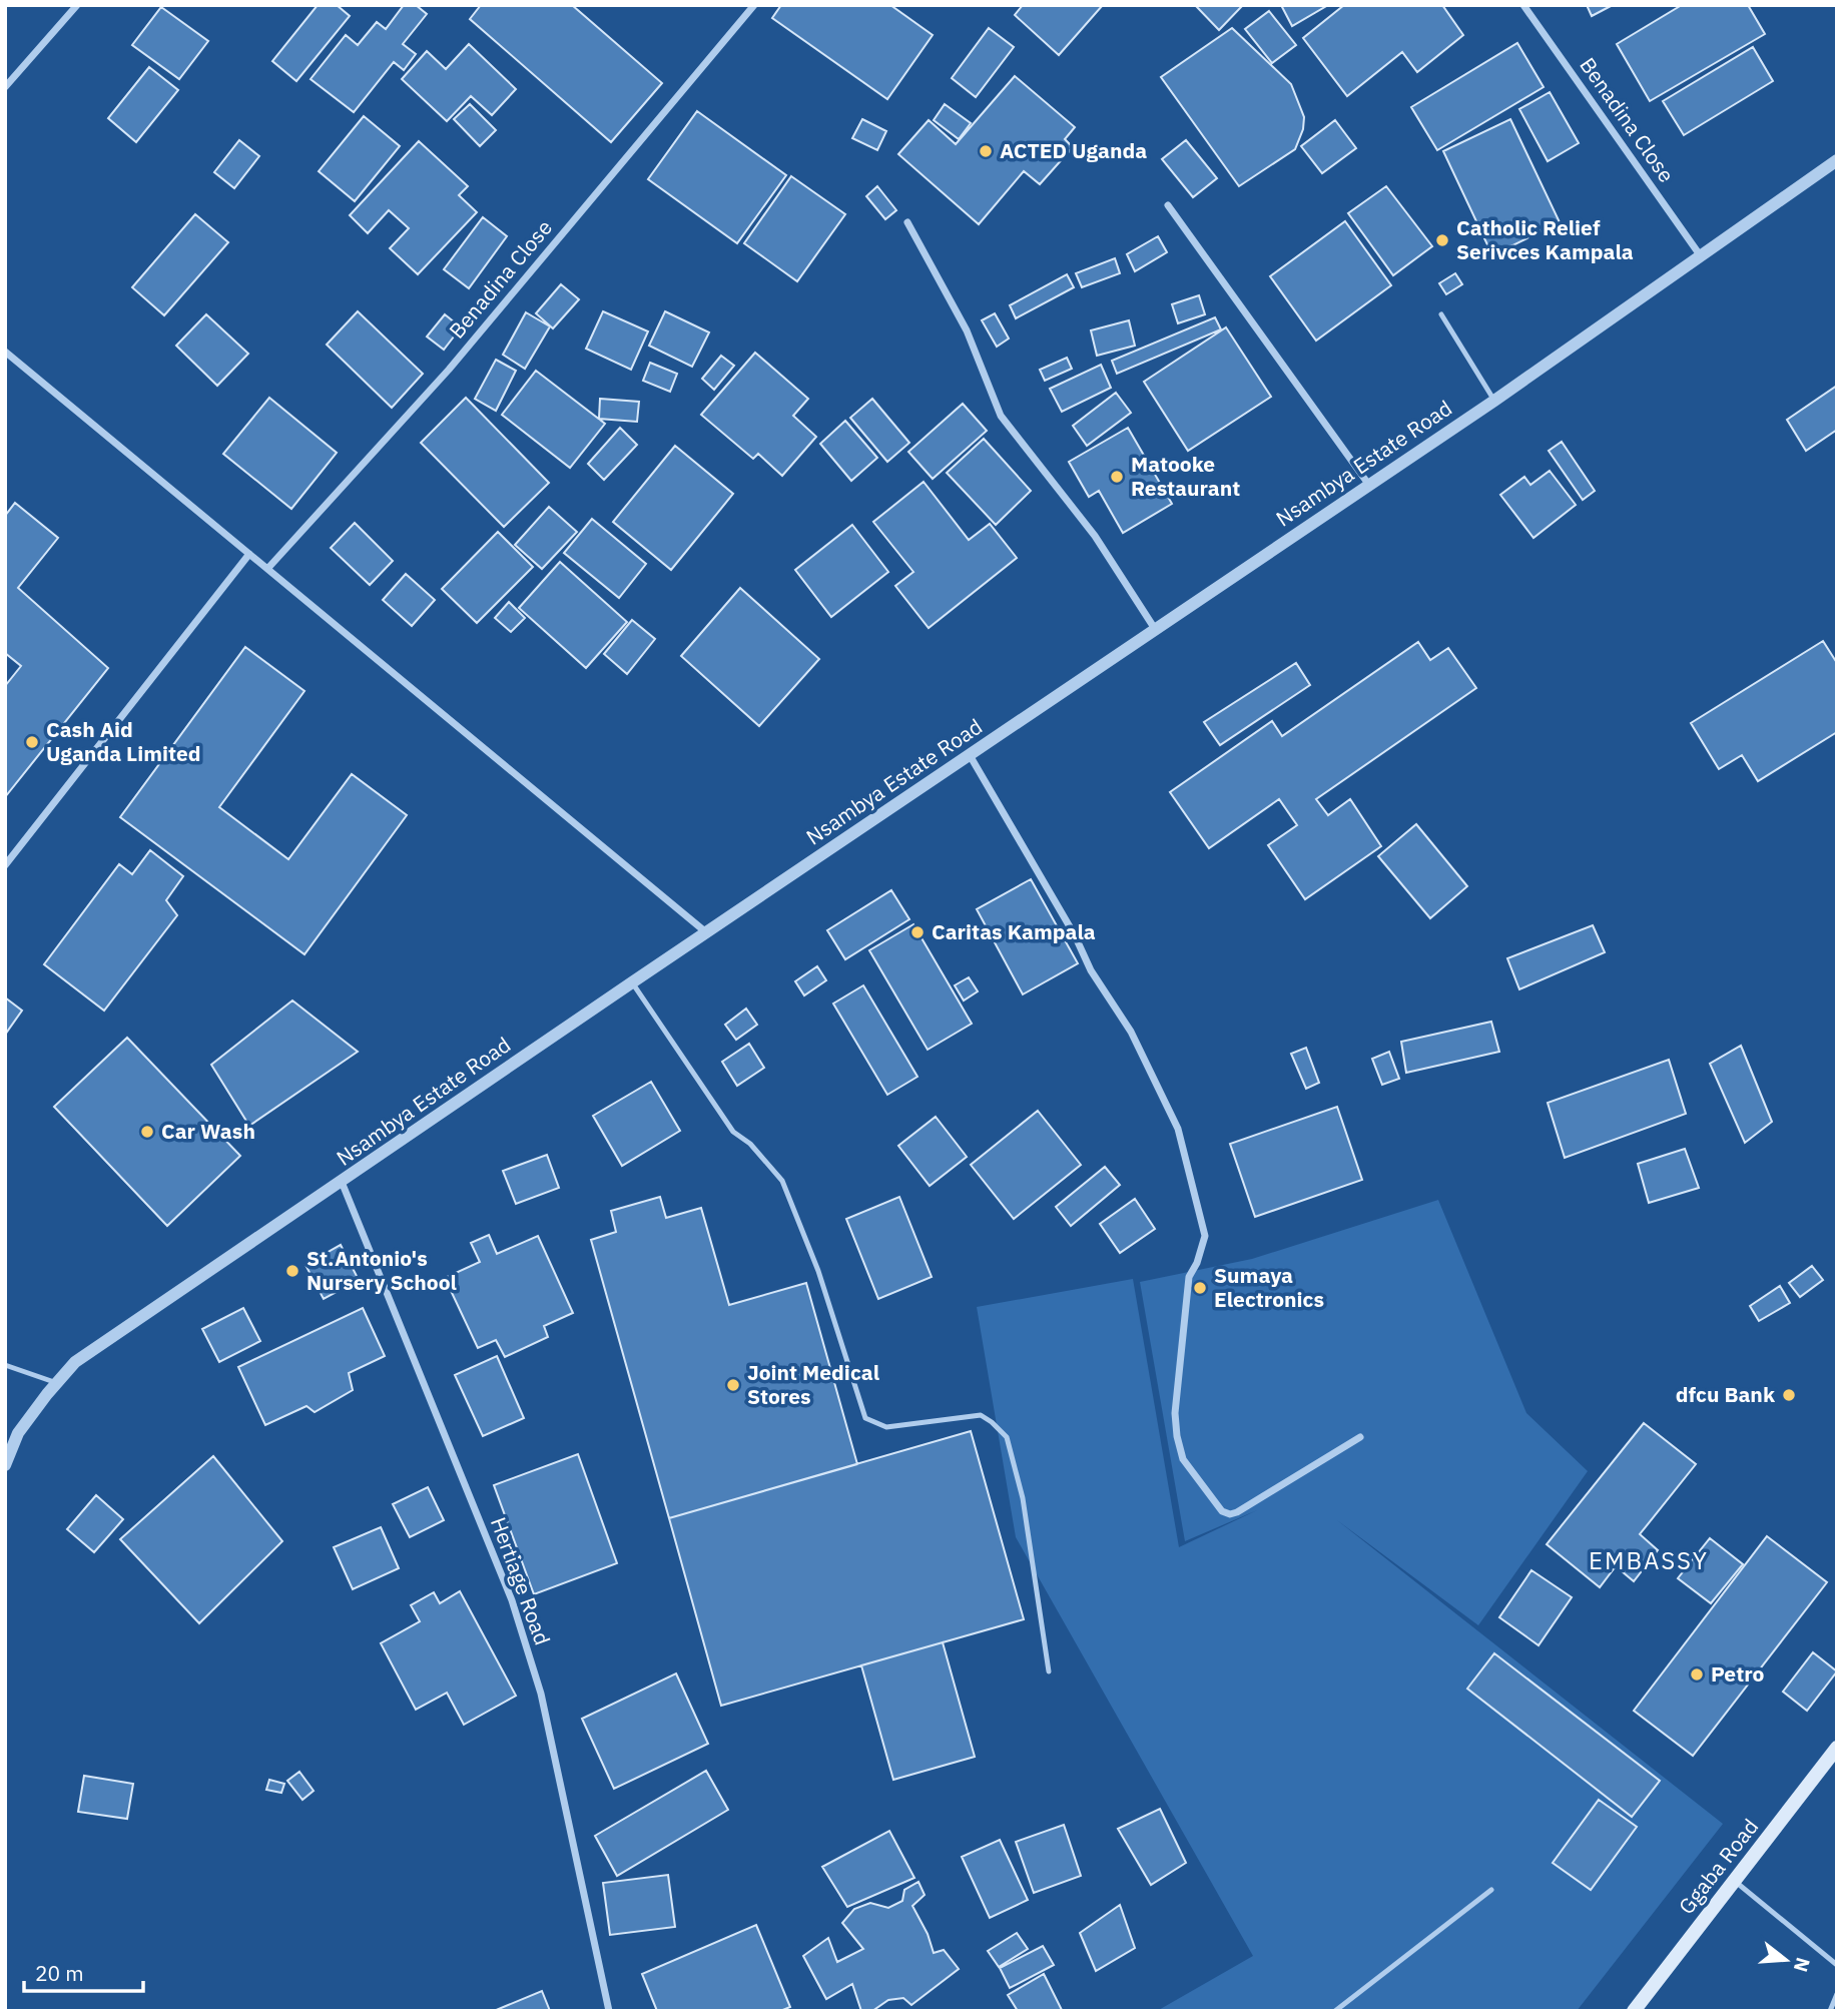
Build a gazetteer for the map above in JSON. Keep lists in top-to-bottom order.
{
  "streets": {
    "main road": ["Ggaba Road"],
    "street": ["Benadina Close", "Nsambya Estate Road", "Hertiage Road"]
  },
  "crossings": [
    ["Benadina Close", "Nsambya Estate Road"],
    ["Nsambya Estate Road", "Hertiage Road"]
  ],
  "districts": ["EMBASSY"],
  "places": [
    "ACTED Uganda",
    "Catholic Relief Serivces Kampala",
    "Matooke Restaurant",
    "Cash Aid Uganda Limited",
    "Caritas Kampala",
    "Car Wash",
    "St.Antonio's Nursery School",
    "Sumaya Electronics",
    "Joint Medical Stores",
    "dfcu Bank",
    "Petro"
  ],
  "scale_bar": "20 m",
  "north": "right"
}
